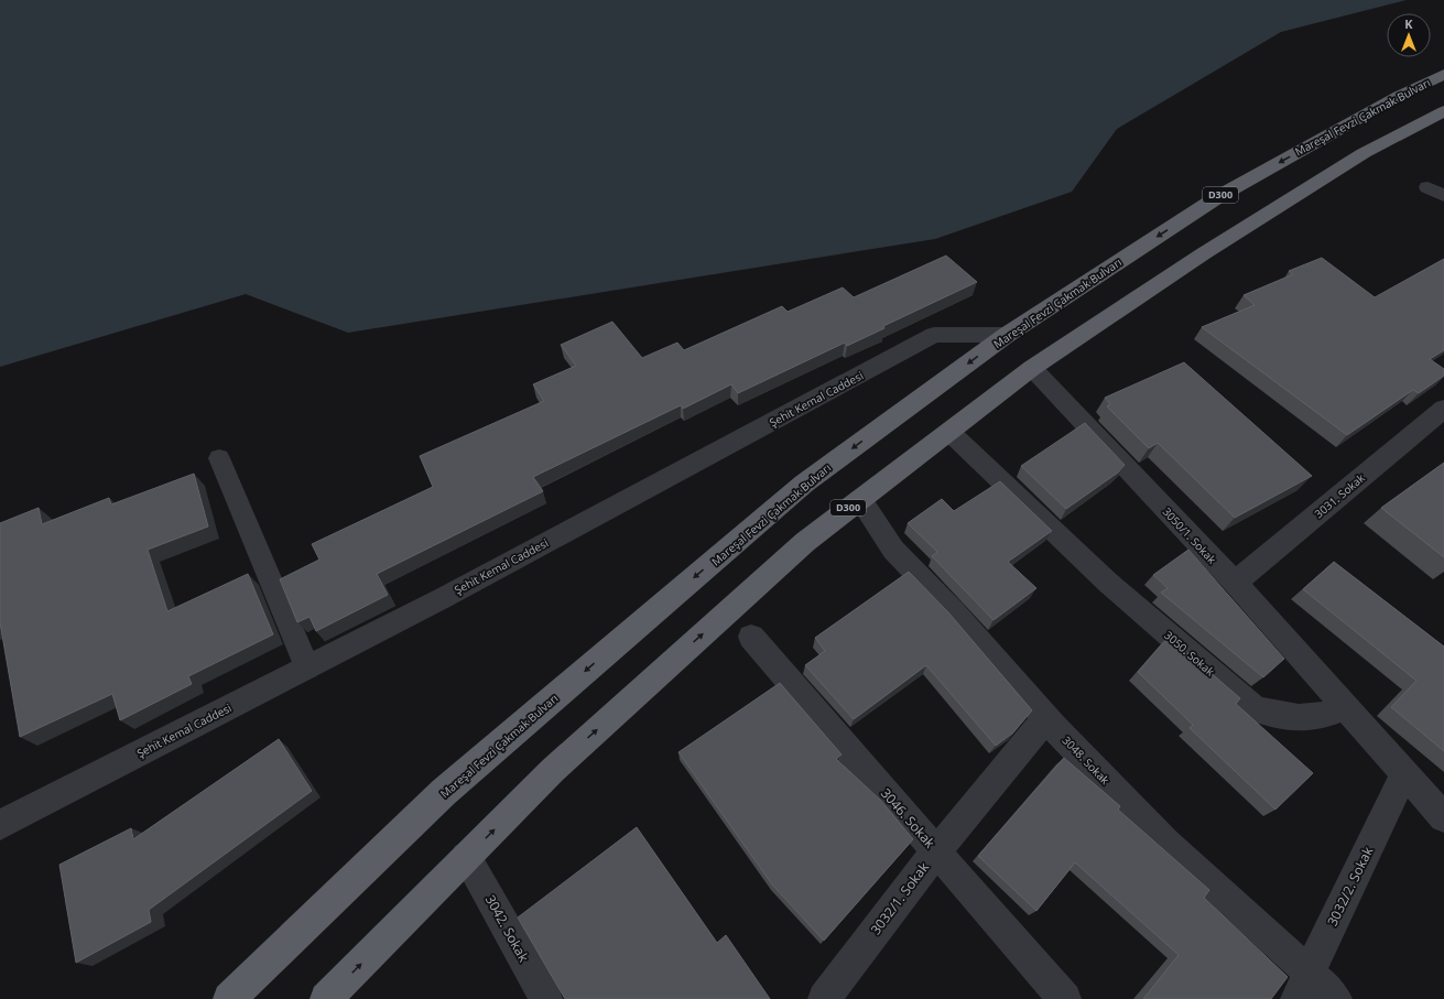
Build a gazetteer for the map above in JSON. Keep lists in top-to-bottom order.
{
  "streets": {
    "highway": ["Mareşal Fevzi Çakmak Bulvarı", "D300"],
    "street": [
      "Şehit Kemal Caddesi",
      "3031. Sokak",
      "3050/1. Sokak",
      "3050. Sokak",
      "3048. Sokak",
      "3046. Sokak",
      "3032/2. Sokak",
      "3032/1. Sokak",
      "3042. Sokak"
    ]
  },
  "crossings": [
    ["Mareşal Fevzi Çakmak Bulvarı", "Şehit Kemal Caddesi"],
    ["D300", "3050/1. Sokak"],
    ["D300", "3050. Sokak"],
    ["D300", "3048. Sokak"],
    ["D300", "3042. Sokak"],
    ["3031. Sokak", "3050/1. Sokak"],
    ["3050/1. Sokak", "3050. Sokak"],
    ["3048. Sokak", "3032/2. Sokak"],
    ["3048. Sokak", "3032/1. Sokak"],
    ["3046. Sokak", "3032/1. Sokak"]
  ],
  "north": "top"
}
